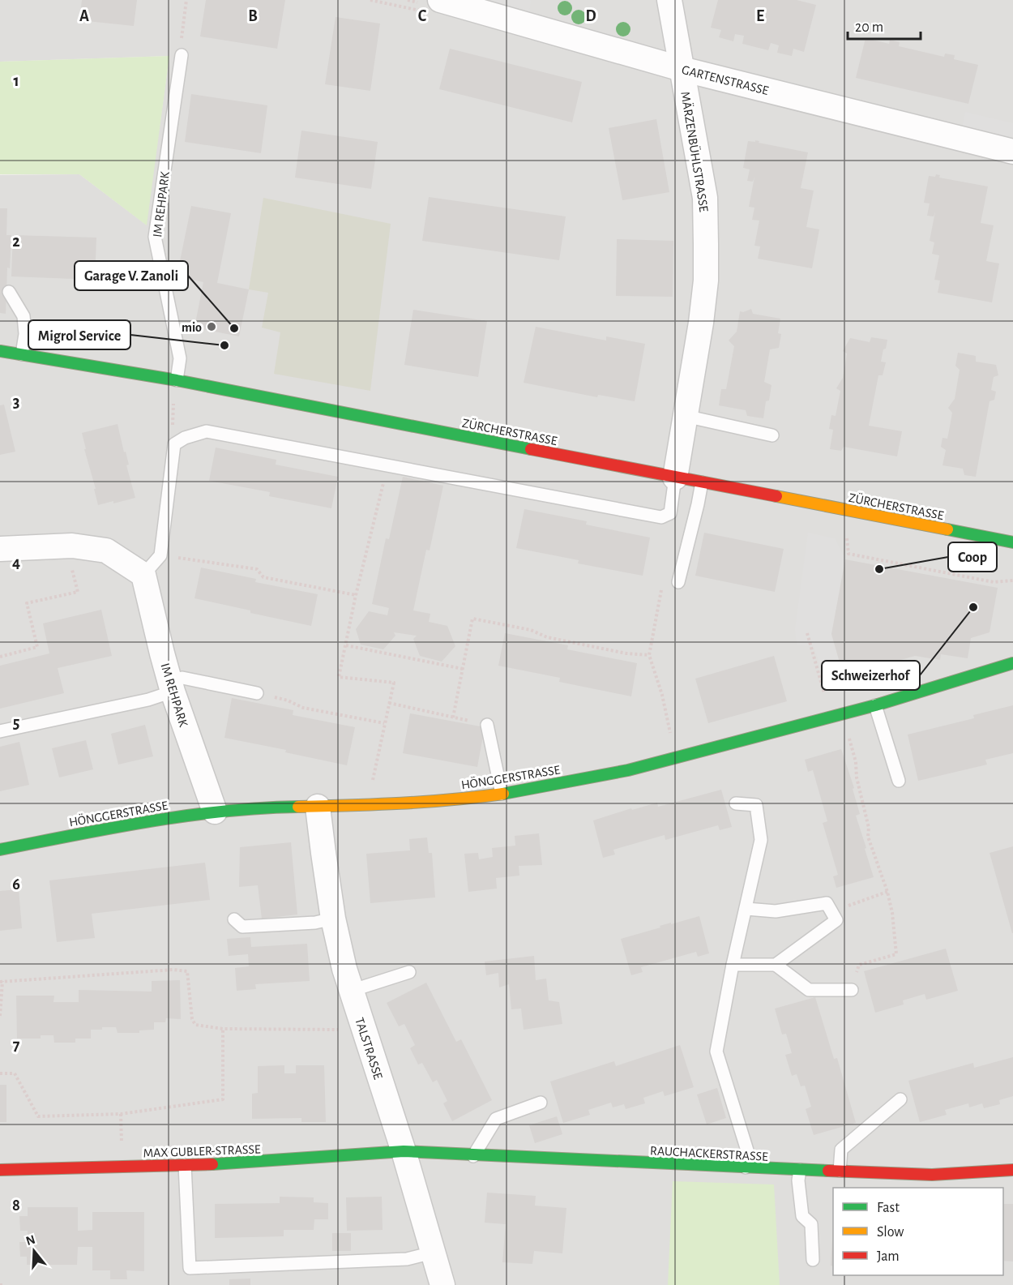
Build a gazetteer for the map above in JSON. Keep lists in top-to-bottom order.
{
  "streets": {
    "street": [
      "GARTENSTRASSE",
      "MÄRZENBÜHLSTRASSE",
      "IM REHPARK",
      "ZÜRCHERSTRASSE",
      "HÖNGGERSTRASSE",
      "TALSTRASSE",
      "MAX GUBLER-STRASSE",
      "RAUCHACKERSTRASSE"
    ]
  },
  "crossings": [
    ["GARTENSTRASSE", "MÄRZENBÜHLSTRASSE"],
    ["MÄRZENBÜHLSTRASSE", "ZÜRCHERSTRASSE"],
    ["IM REHPARK", "ZÜRCHERSTRASSE"],
    ["IM REHPARK", "HÖNGGERSTRASSE"],
    ["HÖNGGERSTRASSE", "TALSTRASSE"],
    ["TALSTRASSE", "MAX GUBLER-STRASSE"],
    ["TALSTRASSE", "RAUCHACKERSTRASSE"],
    ["MAX GUBLER-STRASSE", "RAUCHACKERSTRASSE"]
  ],
  "places": [
    "mio",
    "Garage V. Zanoli",
    "Migrol Service",
    "Coop",
    "Schweizerhof"
  ],
  "legend": ["Fast", "Slow", "Jam"],
  "scale_bar": "20 m",
  "north": "top",
  "grid": {
    "columns": [
      "A",
      "B",
      "C",
      "D",
      "E"
    ],
    "rows": [
      "1",
      "2",
      "3",
      "4",
      "5",
      "6",
      "7",
      "8"
    ]
  }
}
